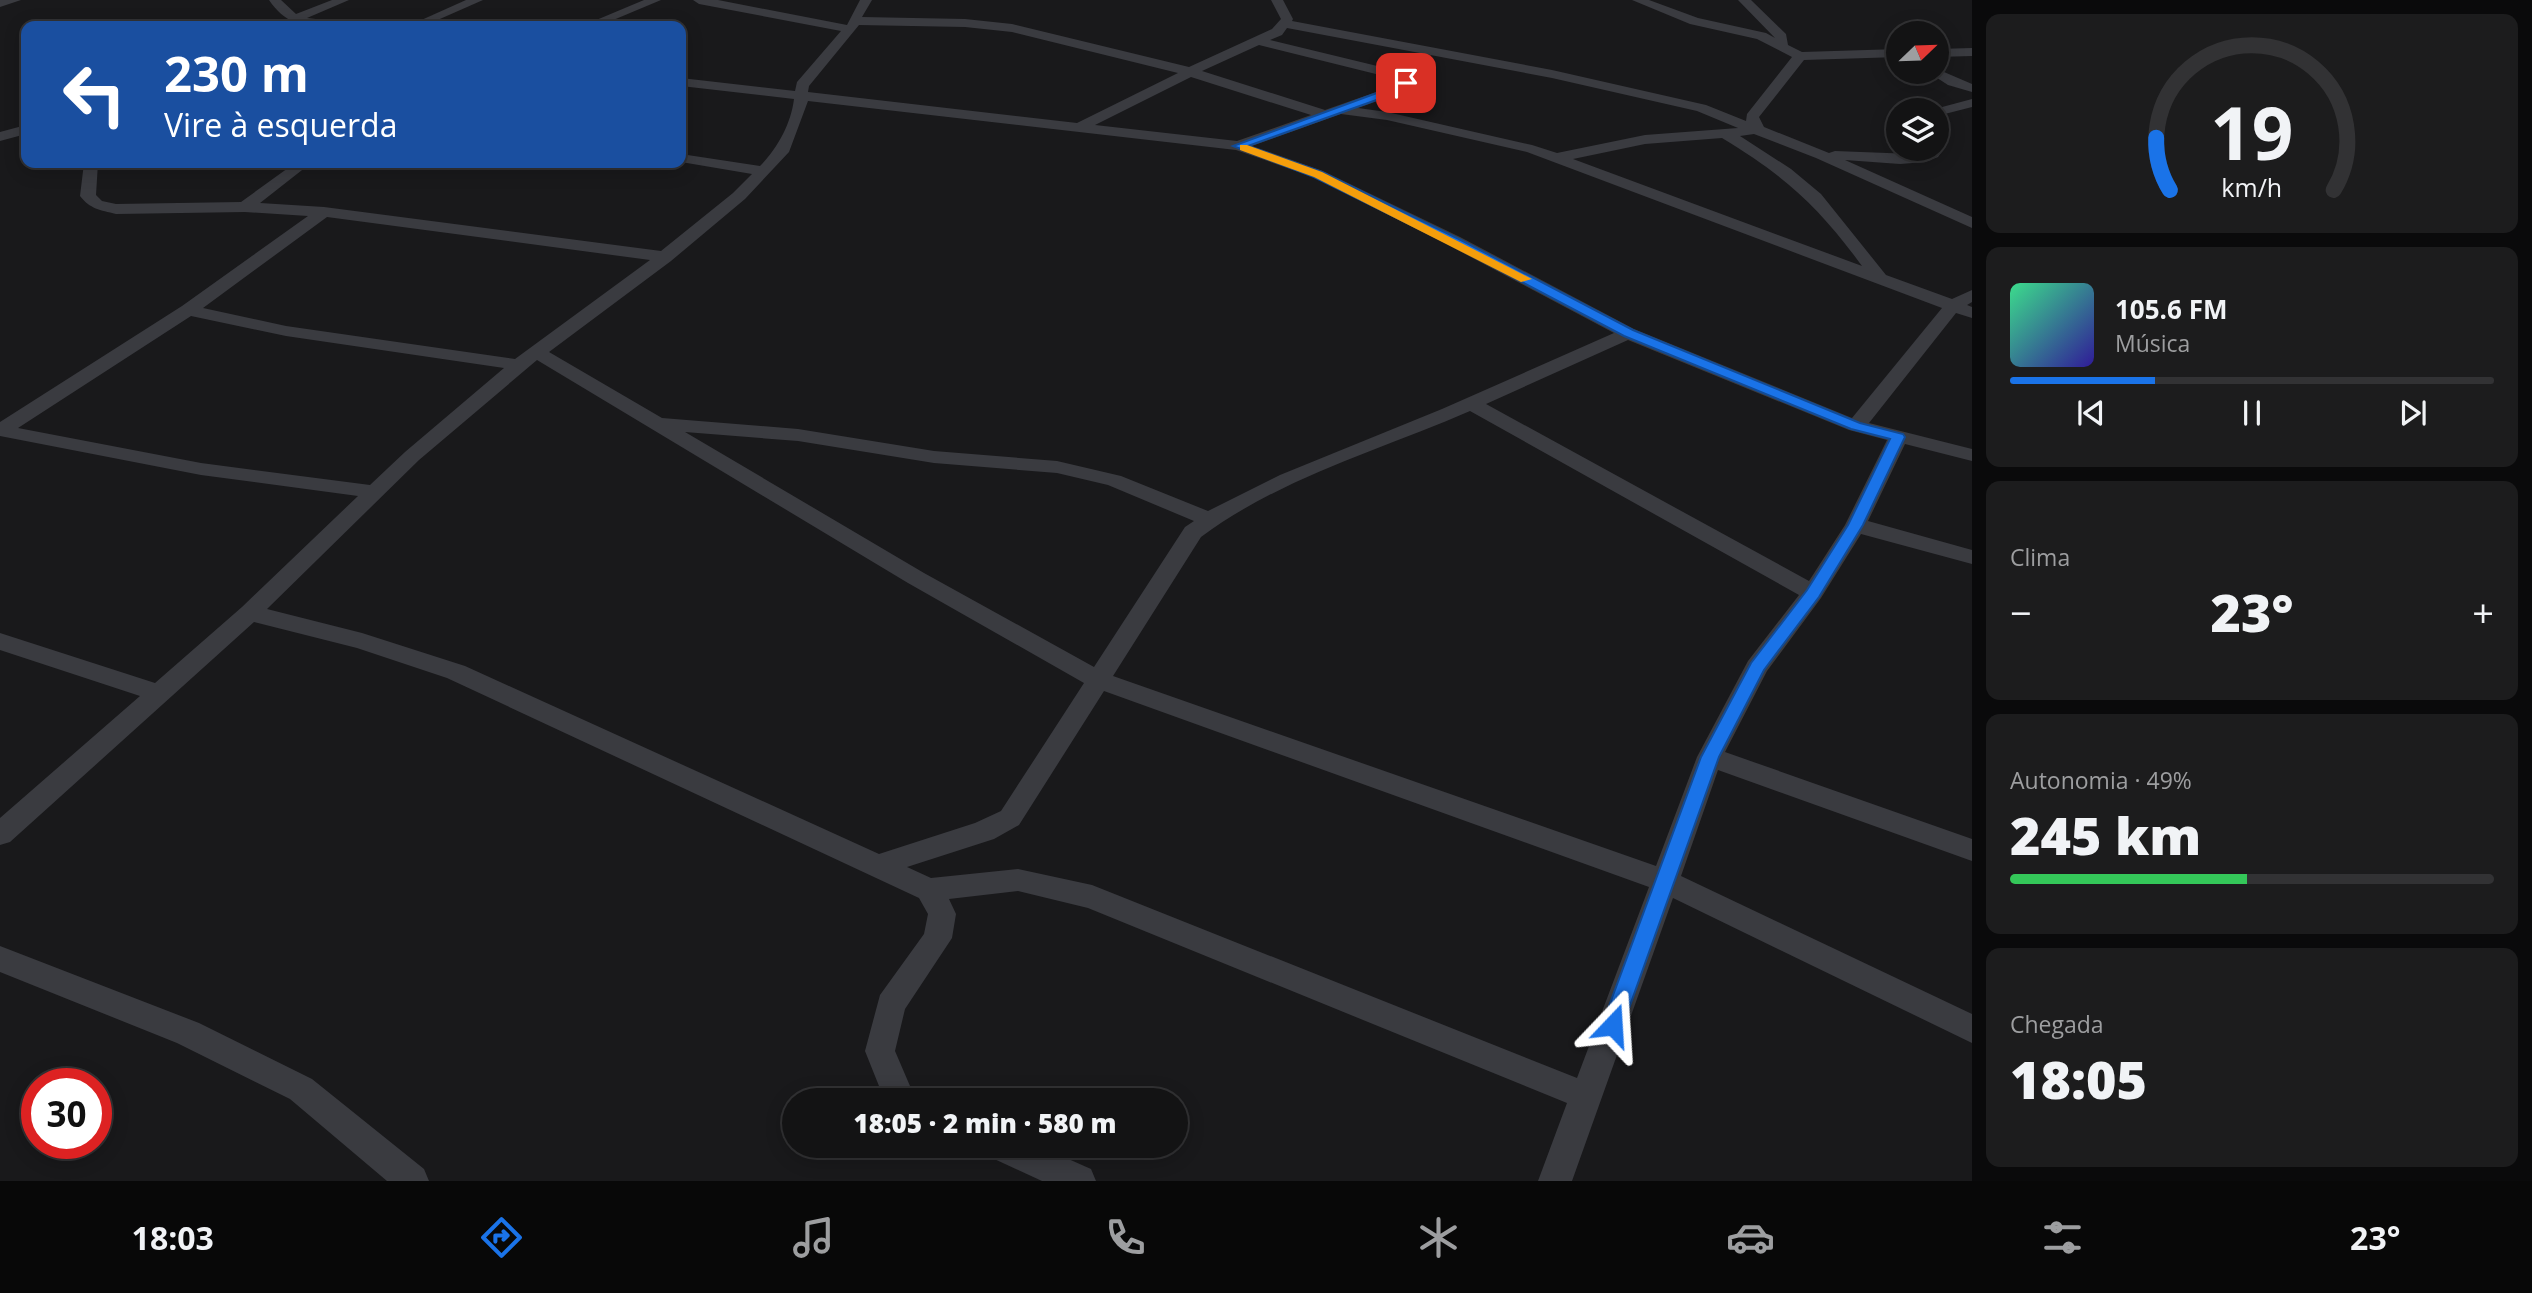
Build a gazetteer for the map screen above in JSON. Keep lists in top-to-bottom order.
{
  "north": "top right",
  "page": {
    "turn": ["230 m", "Vire à esquerda"],
    "song": ["105.6 FM", "Música"],
    "tile": [
      "Clima",
      ["Autonomia · 49%", "245 km"],
      ["Chegada", "18:05"]
    ],
    "heat": ["−", "23°", "+"],
    "limit": "30",
    "trip": "18:05 · 2 min · 580 m",
    "tabs": ["18:03", "23°"],
    "gauge": ["19", "km/h"]
  }
}
